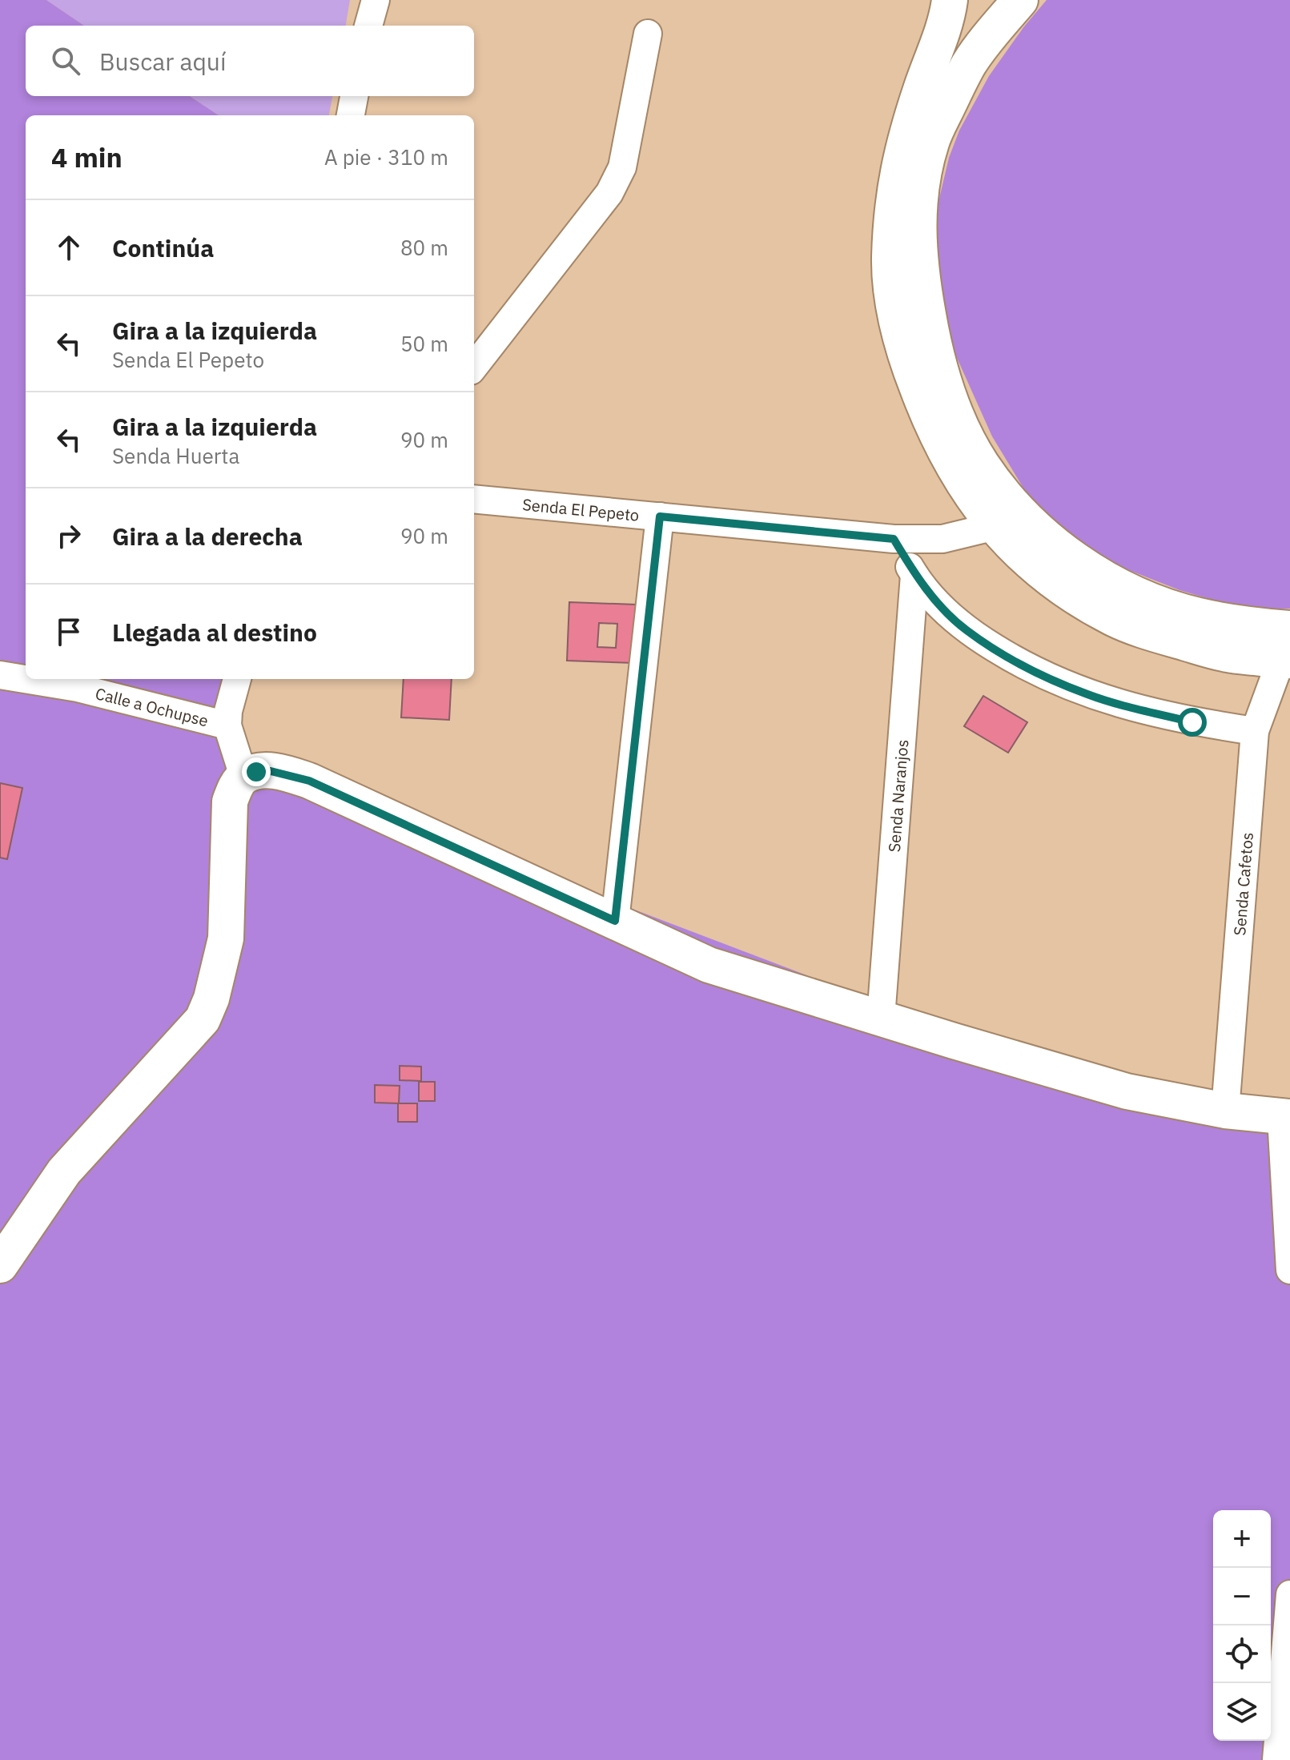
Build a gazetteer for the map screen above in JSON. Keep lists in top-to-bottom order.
{
  "streets": {
    "street": [
      "Senda El Pepeto",
      "Calle a Ochupse",
      "Senda Naranjos",
      "Senda Cafetos"
    ]
  },
  "page": {
    "search": "Buscar aquí",
    "heading": ["4 min", "A pie · 310 m"],
    "list": [
      ["Continúa", "80 m"],
      ["Gira a la izquierda", "Senda El Pepeto", "50 m"],
      ["Gira a la izquierda", "Senda Huerta", "90 m"],
      ["Gira a la derecha", "90 m"],
      "Llegada al destino"
    ],
    "map_buttons": ["+", "−"]
  }
}
